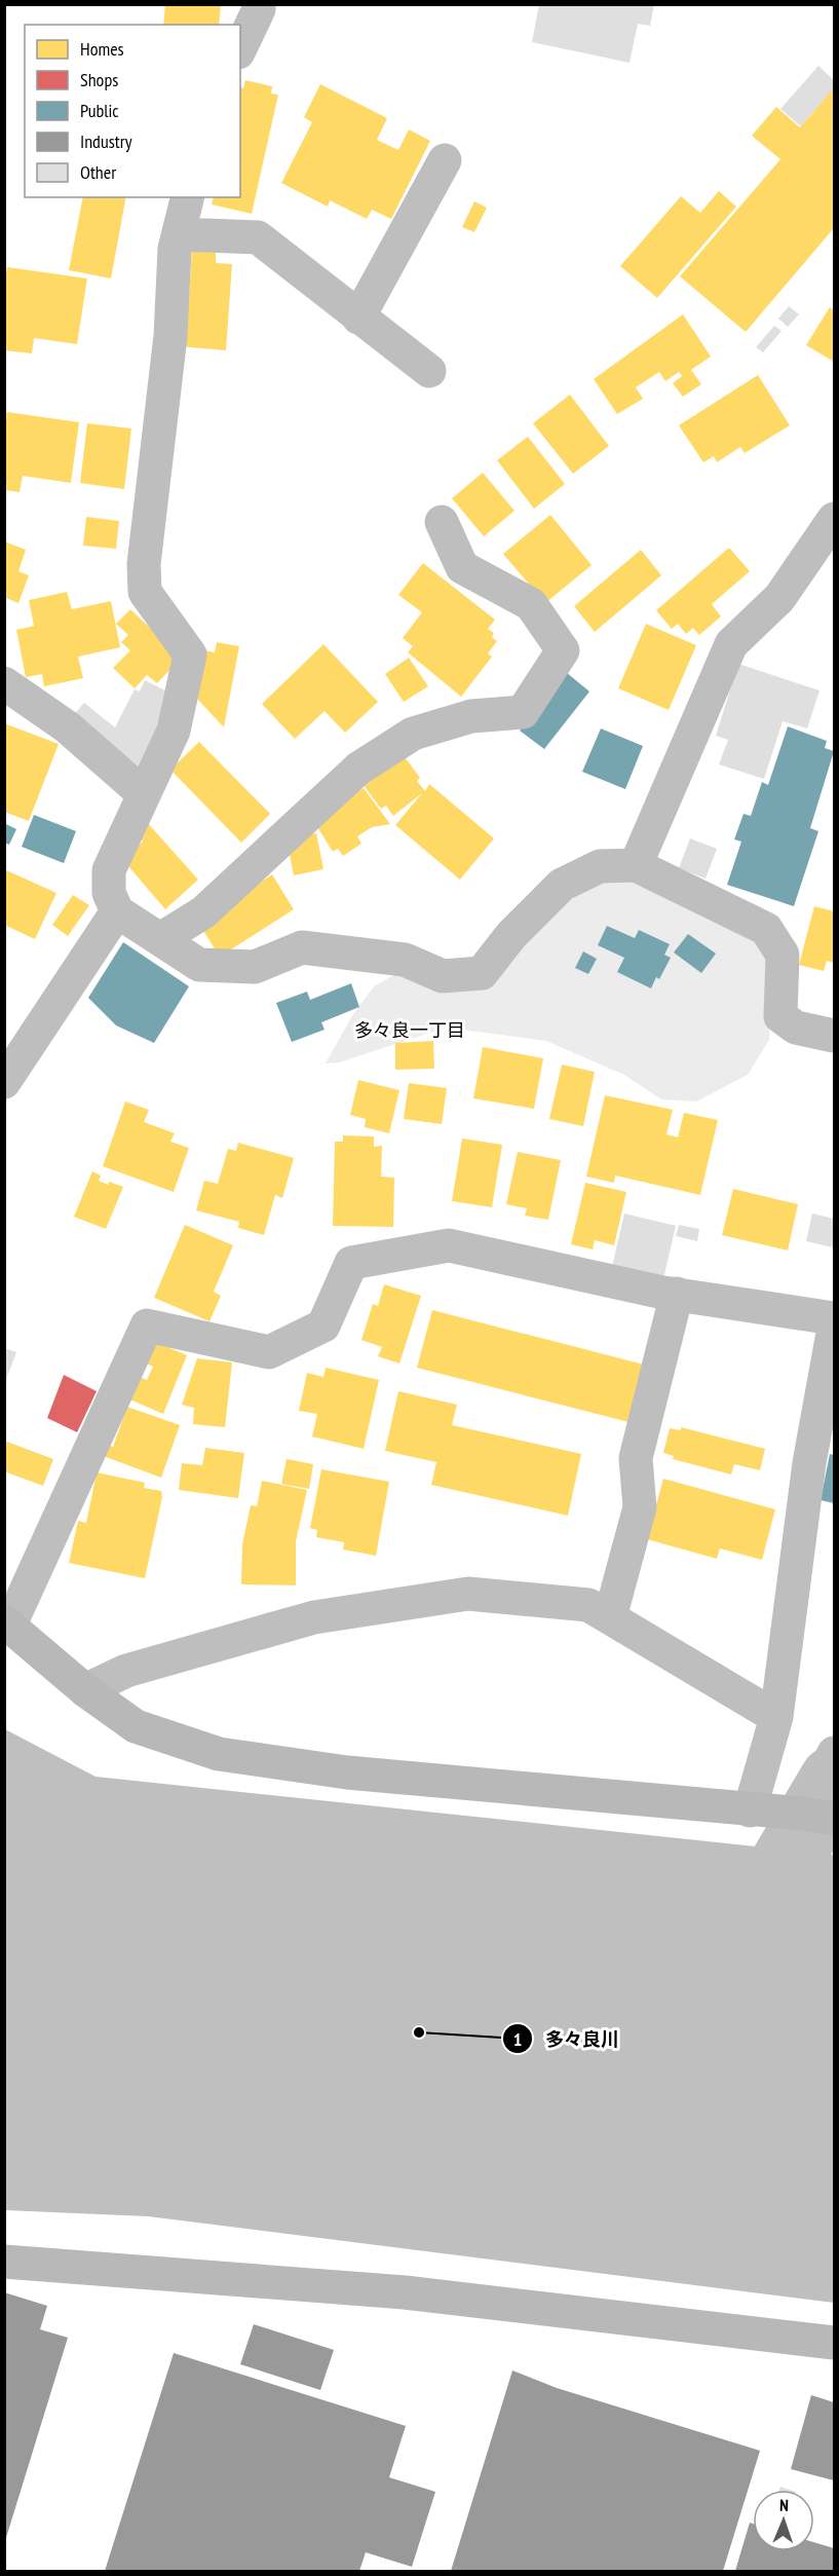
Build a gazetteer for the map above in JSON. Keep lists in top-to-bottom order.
{
  "districts": ["多々良一丁目"],
  "places": ["多々良川"],
  "legend": [
    "Homes",
    "Shops",
    "Public",
    "Industry",
    "Other"
  ],
  "north": "top"
}
